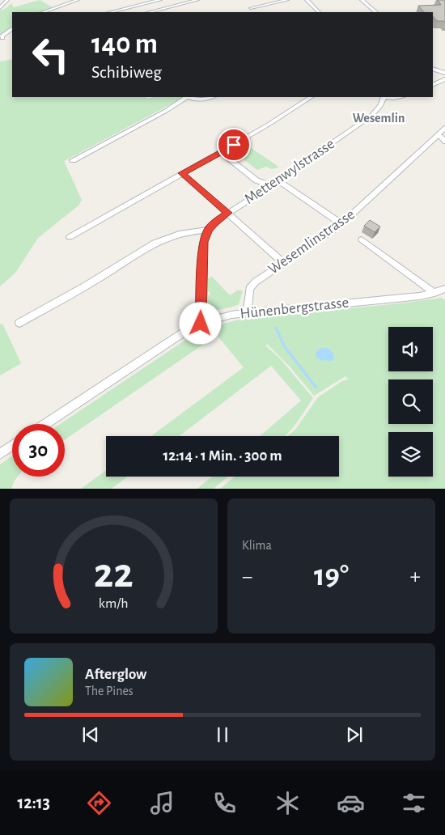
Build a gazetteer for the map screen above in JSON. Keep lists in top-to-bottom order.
{
  "streets": {
    "street": ["Mettenwylstrasse", "Wesemlinstrasse", "Hünenbergstrasse"]
  },
  "crossings": [
    ["Mettenwylstrasse", "Hünenbergstrasse"],
    ["Wesemlinstrasse", "Hünenbergstrasse"]
  ],
  "districts": ["Wesemlin"],
  "page": {
    "turn": ["140 m", "Schibiweg"],
    "limit": "30",
    "trip": "12:14 · 1 Min. · 300 m",
    "tile": "Klima",
    "heat": ["−", "19°", "+"],
    "song": ["Afterglow", "The Pines"],
    "tabs": "12:13",
    "gauge": ["22", "km/h"]
  }
}
